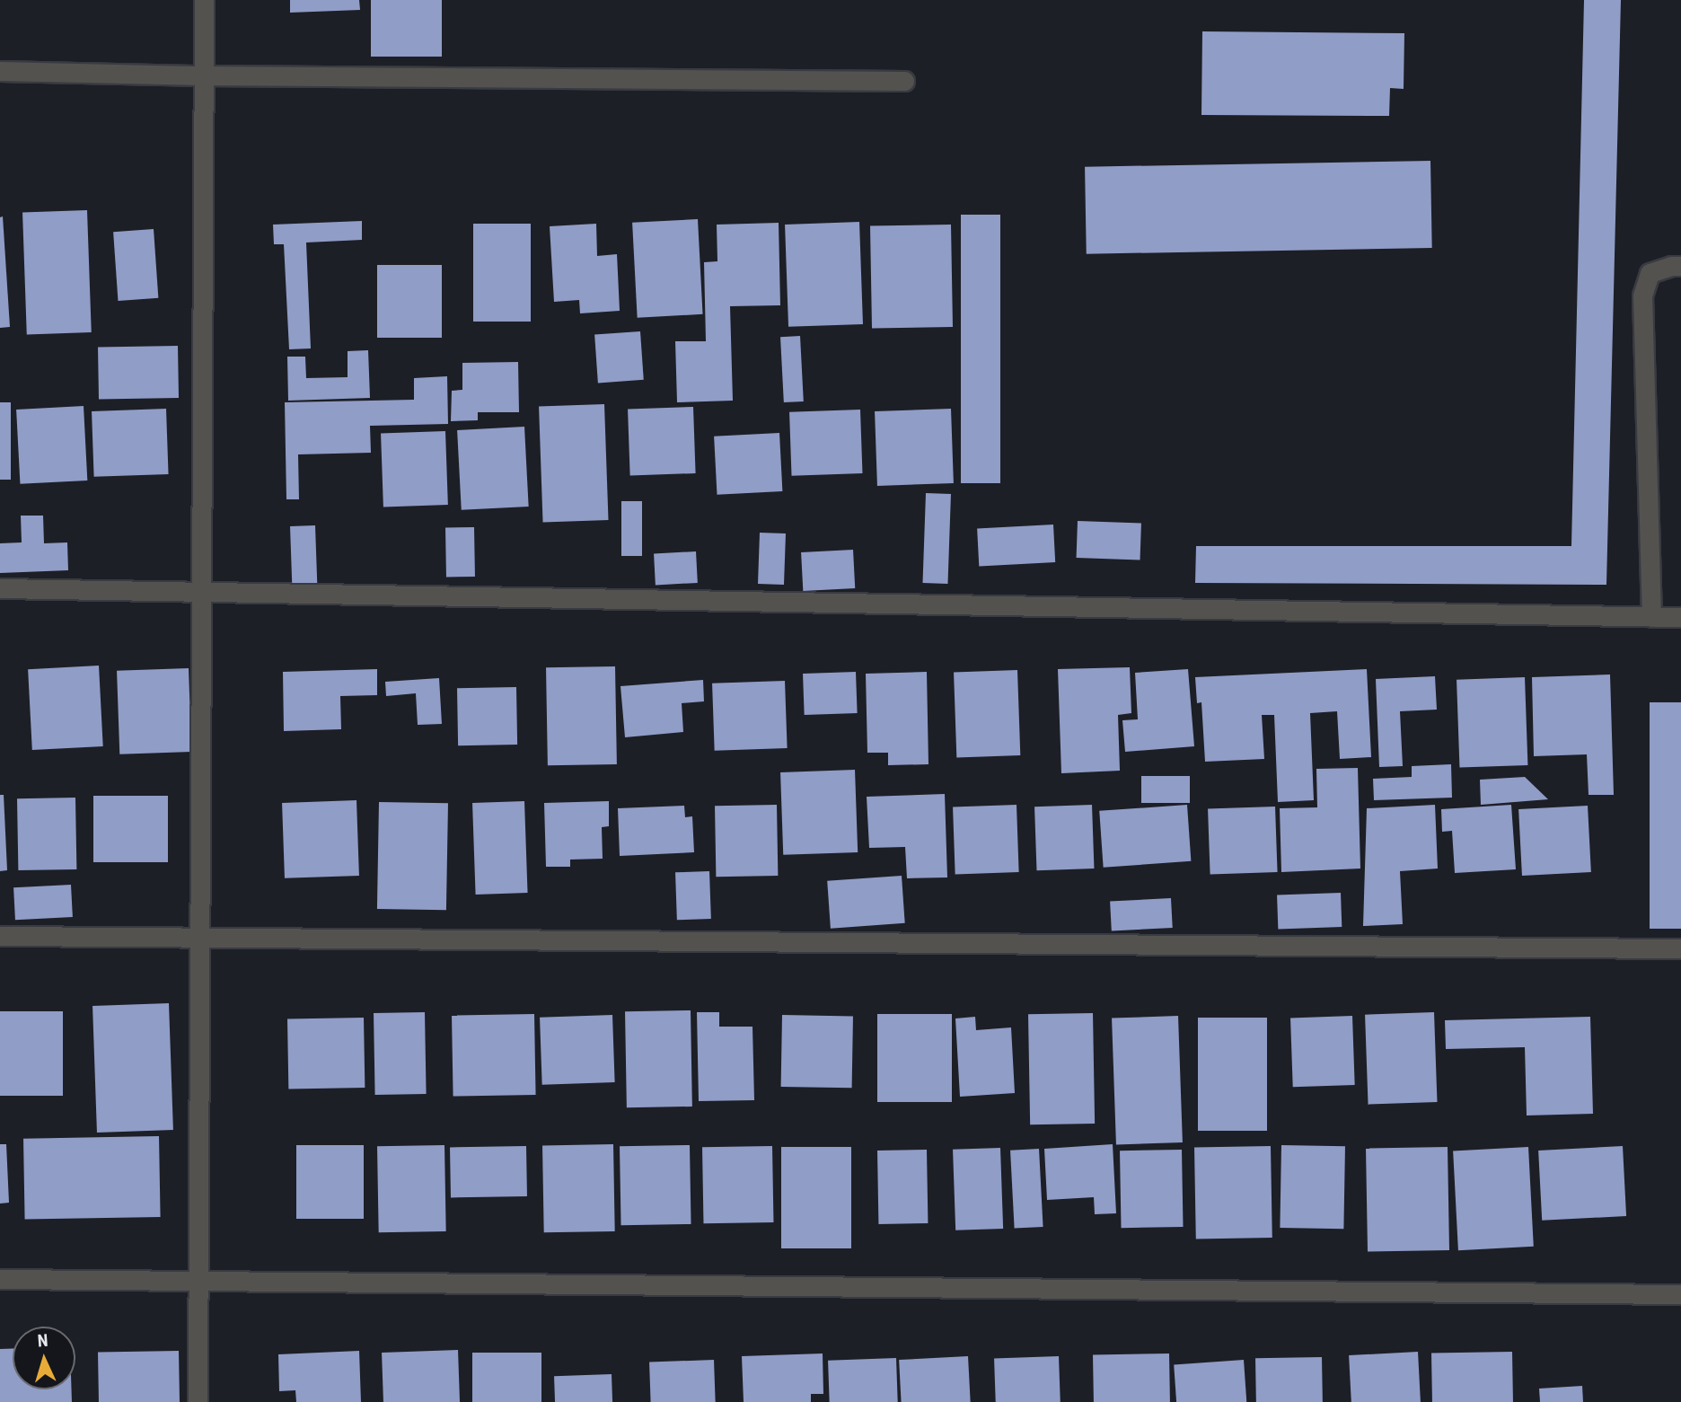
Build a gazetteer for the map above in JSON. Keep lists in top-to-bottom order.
{
  "north": "top"
}
